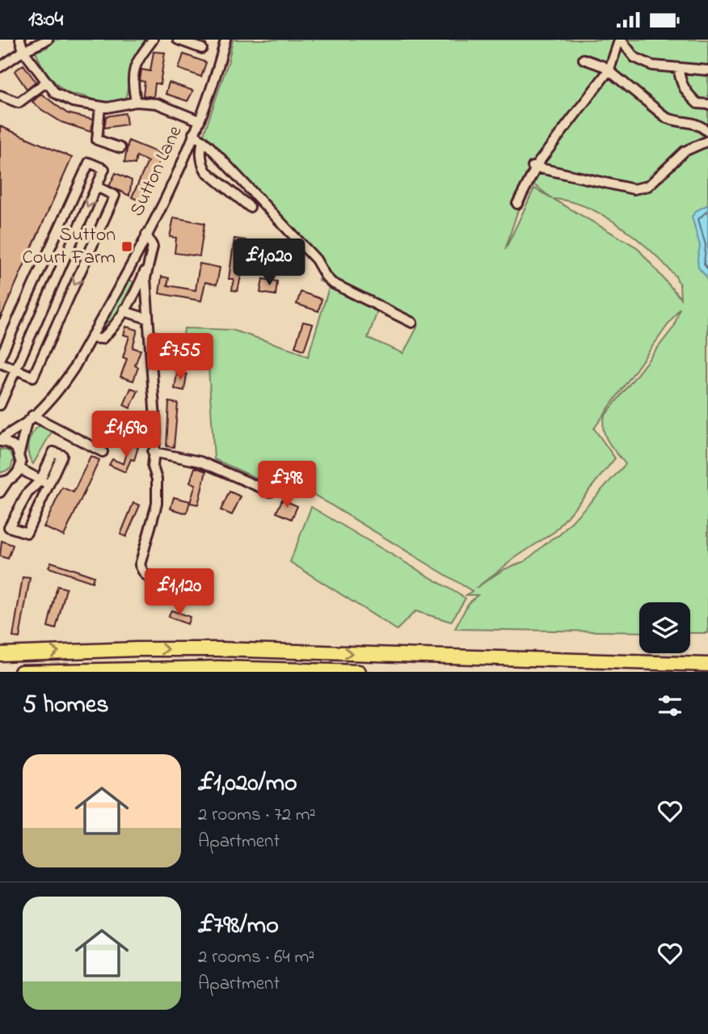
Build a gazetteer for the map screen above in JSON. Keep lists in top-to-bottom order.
{
  "streets": {
    "street": ["Sutton Lane"]
  },
  "places": {
    "transit": ["Sutton Court Farm"]
  },
  "page": {
    "status": "13:04",
    "price": [
      "£1,020",
      "£755",
      "£1,690",
      "£798",
      "£1,120"
    ],
    "heading": "5 homes",
    "list": [
      {
        "name": "£1,020/mo",
        "note": "2 rooms · 72 m² · Apartment"
      },
      {
        "name": "£798/mo",
        "note": "2 rooms · 64 m² · Apartment"
      }
    ]
  }
}
